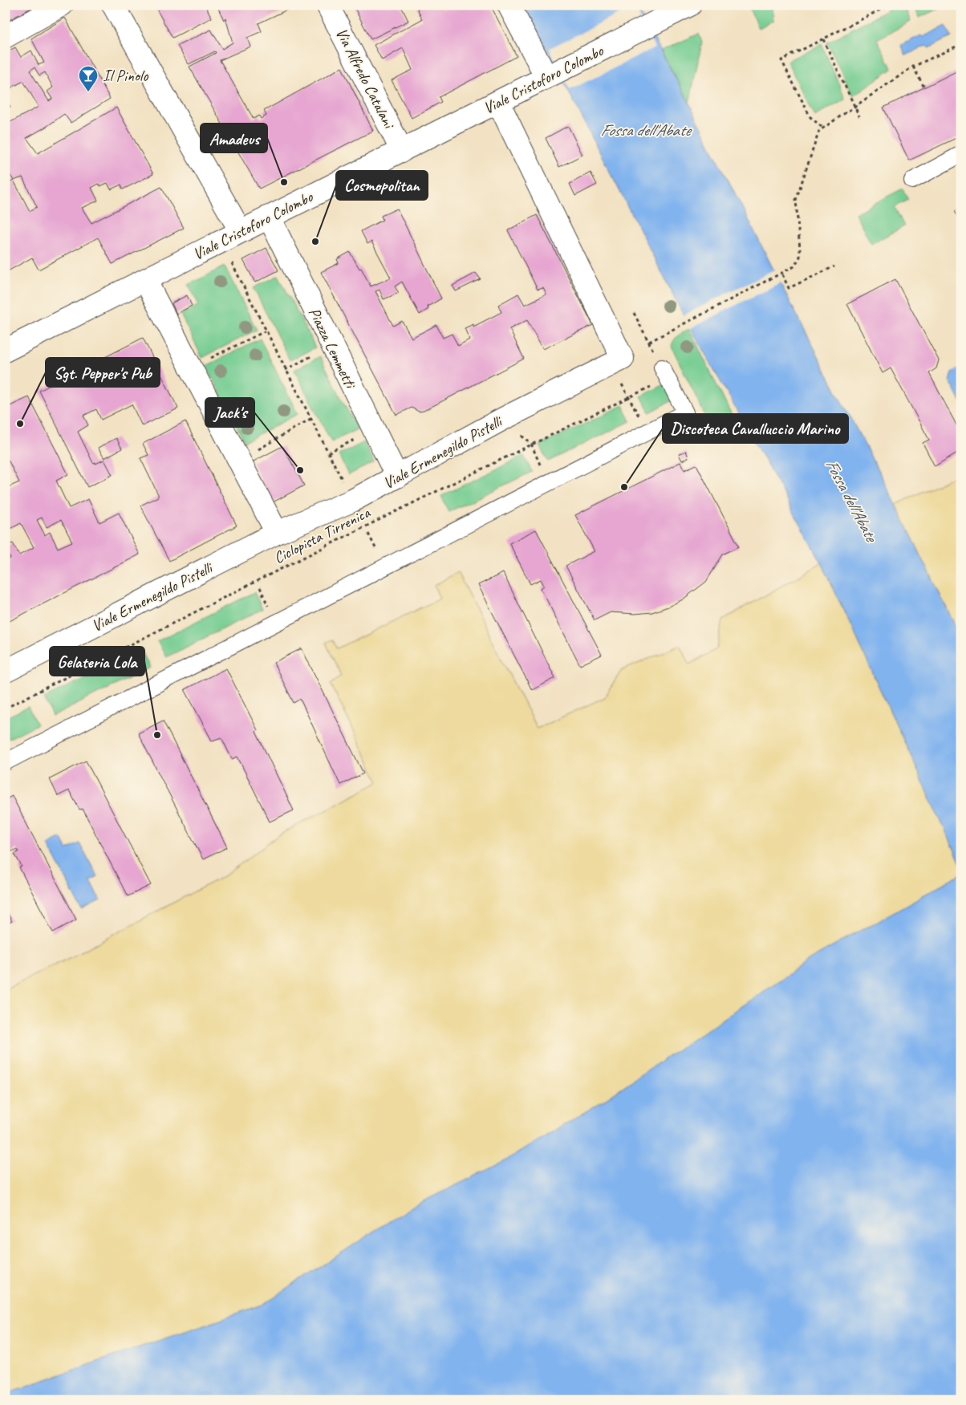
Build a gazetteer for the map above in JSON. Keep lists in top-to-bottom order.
{
  "streets": {
    "street": [
      "Via Alfredo Catalani",
      "Viale Cristoforo Colombo",
      "Piazza Lemmetti",
      "Viale Ermenegildo Pistelli"
    ],
    "path": ["Ciclopista Tirrenica"]
  },
  "crossings": [
    ["Via Alfredo Catalani", "Viale Cristoforo Colombo"],
    ["Viale Cristoforo Colombo", "Piazza Lemmetti"],
    ["Piazza Lemmetti", "Viale Ermenegildo Pistelli"]
  ],
  "water": ["Fossa dell'Abate"],
  "places": {
    "bar": ["Il Pinolo"],
    "other": [
      "Amadeus",
      "Cosmopolitan",
      "Sgt. Pepper's Pub",
      "Jack's",
      "Discoteca Cavalluccio Marino",
      "Gelateria Lola"
    ]
  }
}
